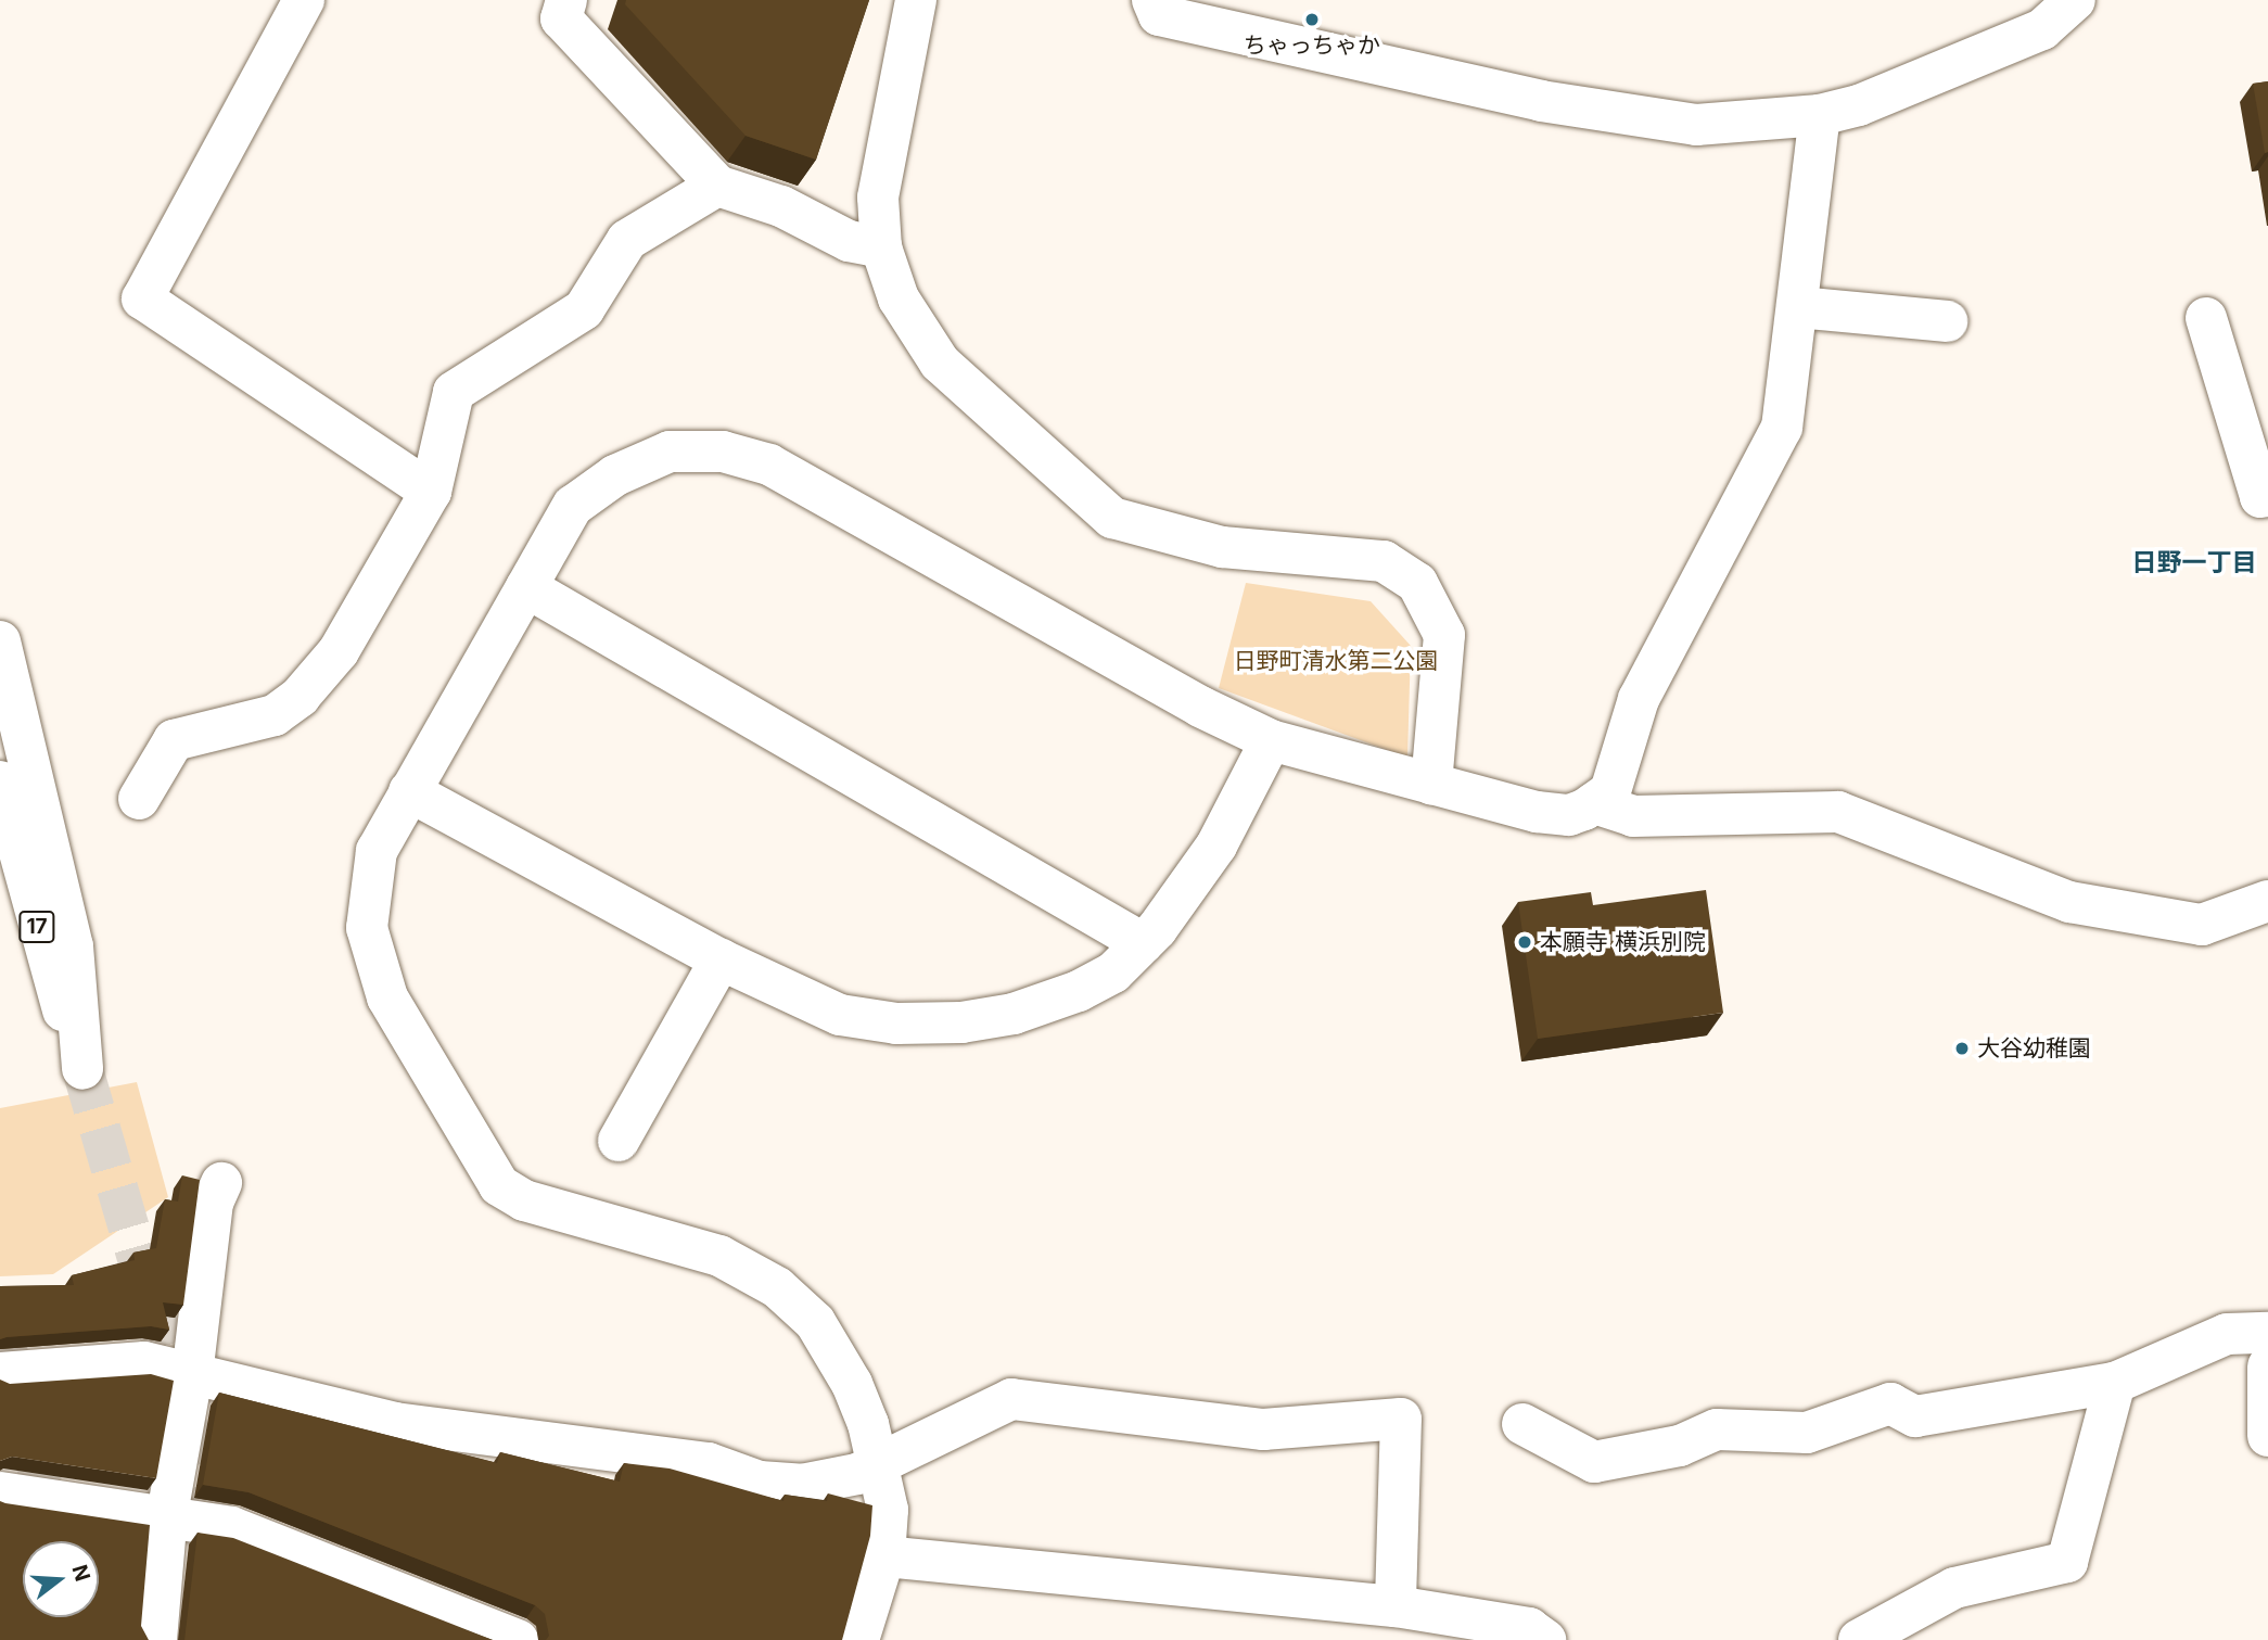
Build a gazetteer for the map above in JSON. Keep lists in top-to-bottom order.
{
  "streets": {
    "street": ["17"]
  },
  "districts": ["日野一丁目"],
  "parks": ["日野町清水第二公園"],
  "places": ["ちゃっちゃか", "本願寺 横浜別院", "大谷幼稚園"],
  "north": "right"
}
